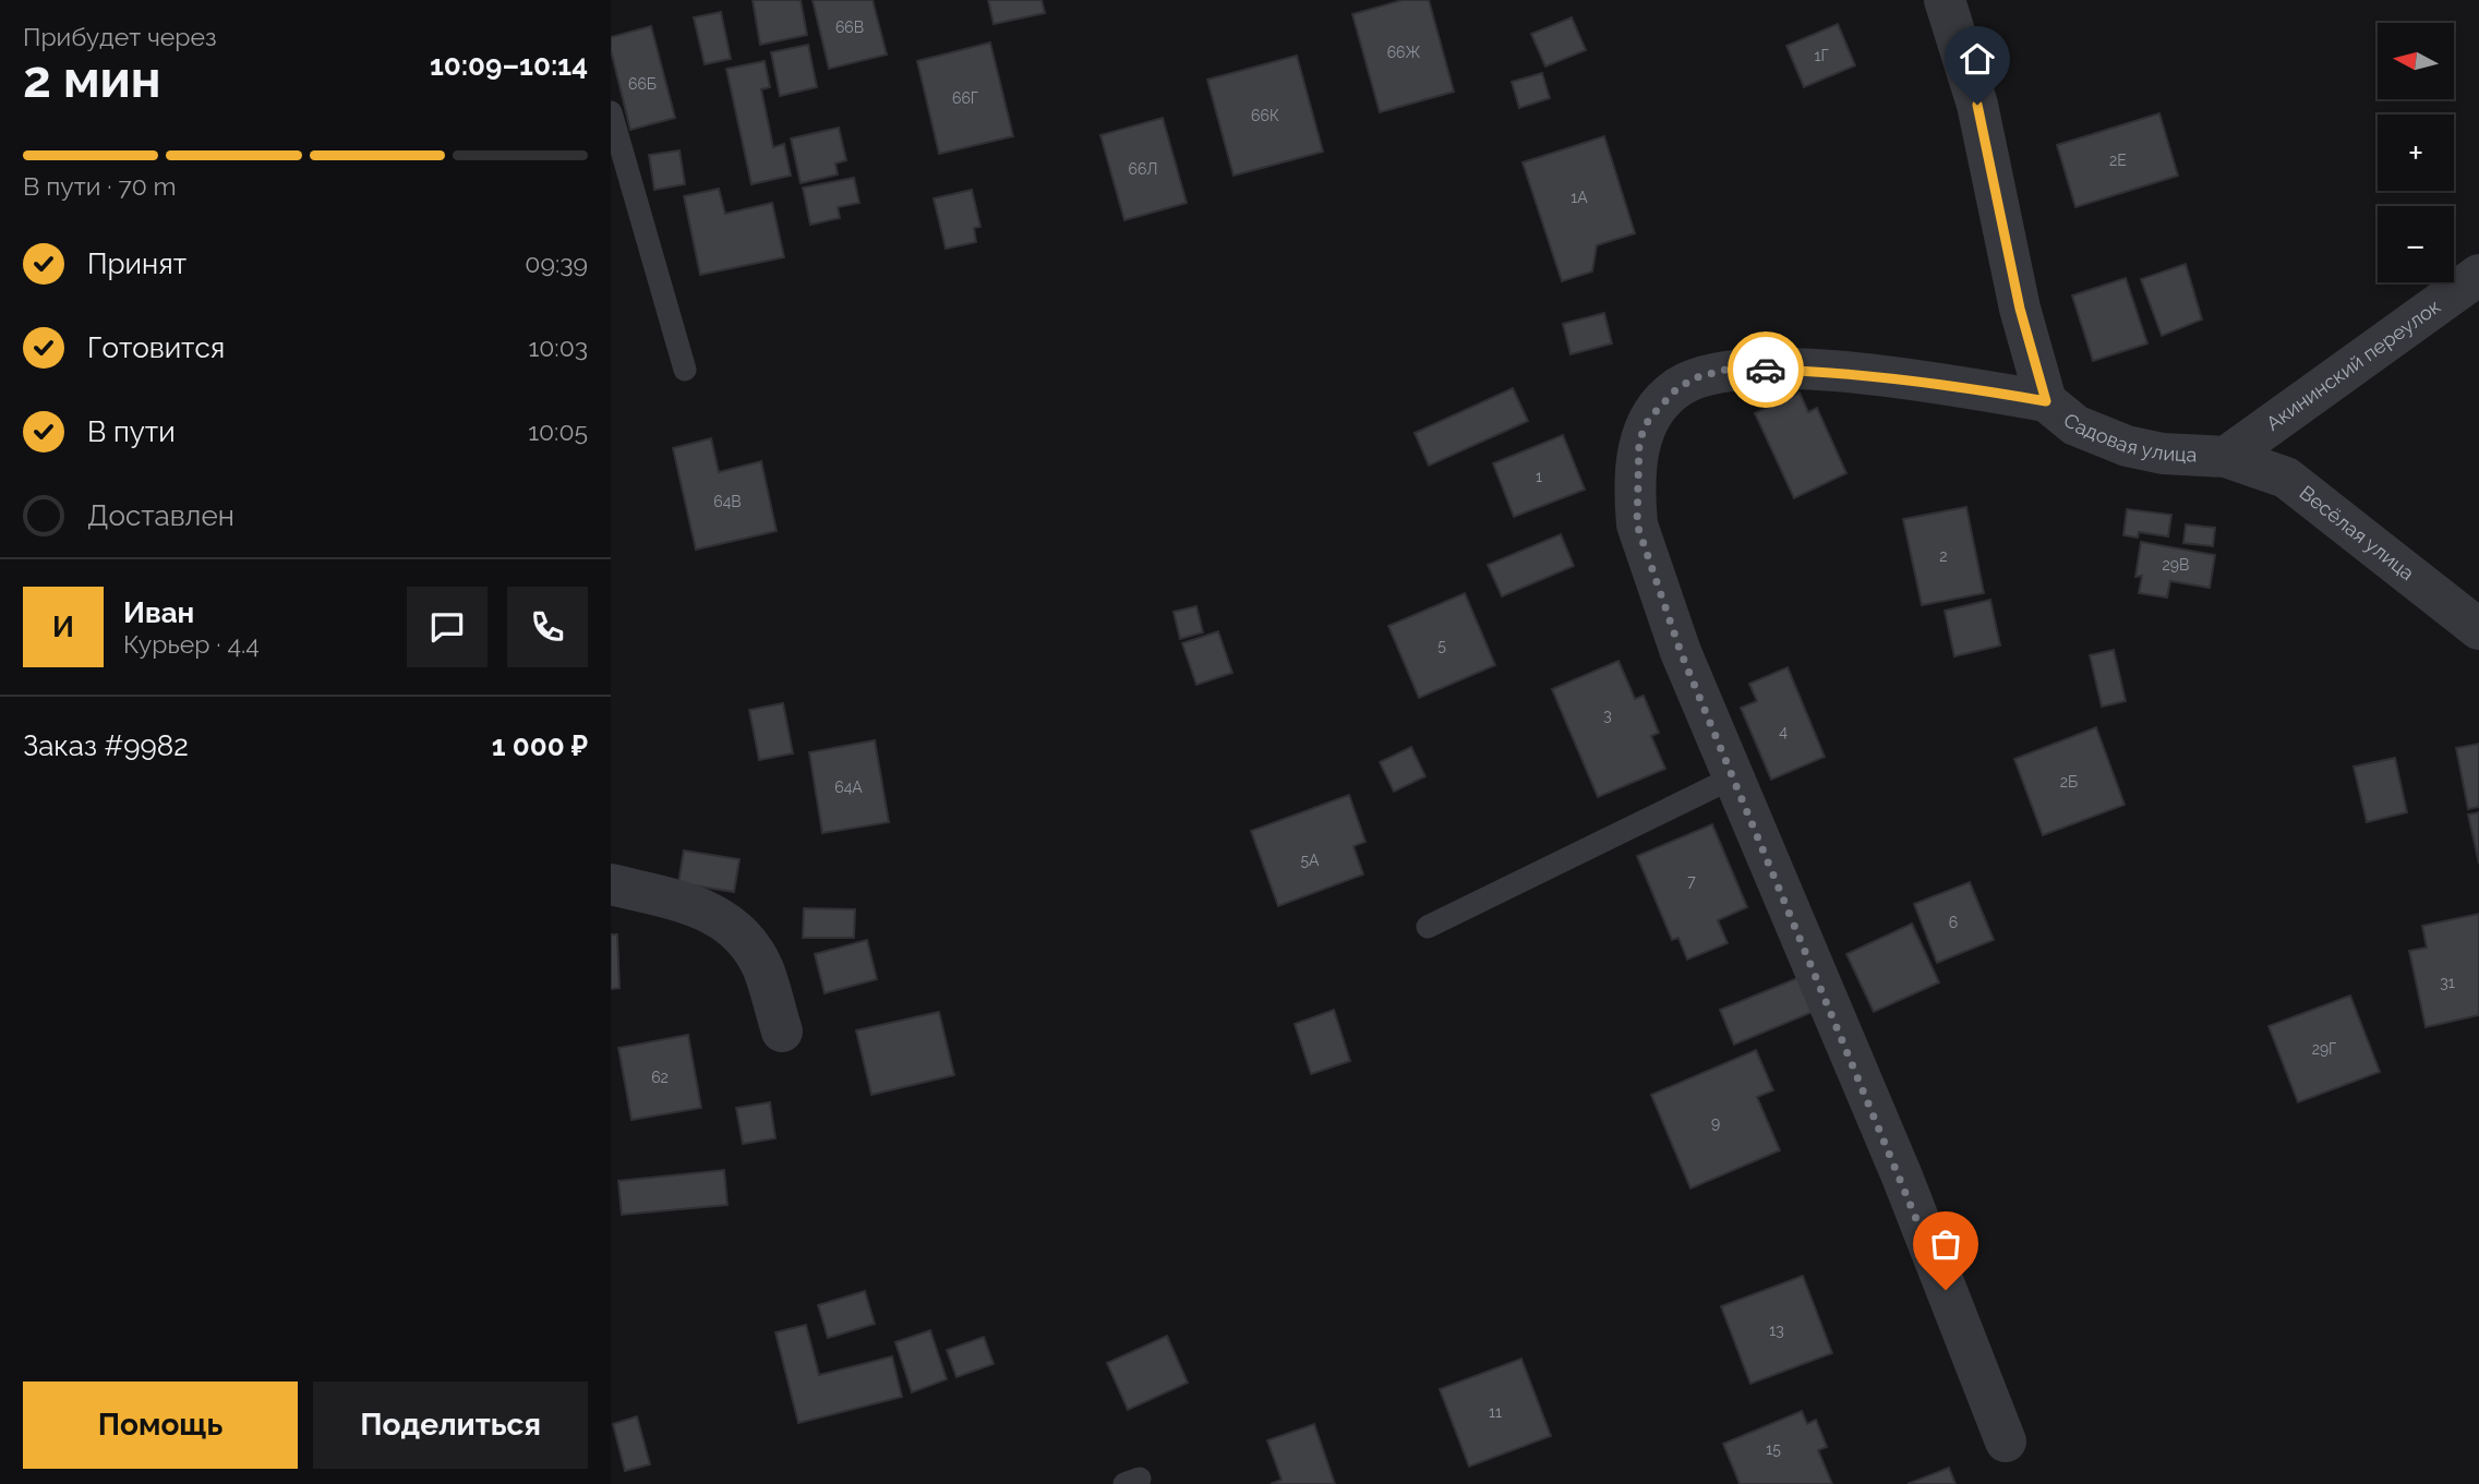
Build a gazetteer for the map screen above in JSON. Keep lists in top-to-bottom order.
{
  "streets": {
    "street": ["Акининский переулок", "Садовая улица", "Весёлая улица"]
  },
  "crossings": [
    ["Акининский переулок", "Садовая улица"],
    ["Акининский переулок", "Весёлая улица"],
    ["Садовая улица", "Весёлая улица"]
  ],
  "house_numbers": [
    "66В",
    "66Ж",
    "1Г",
    "66Б",
    "66Г",
    "66К",
    "2Е",
    "66Л",
    "1А",
    "1",
    "64В",
    "2",
    "29В",
    "5",
    "3",
    "4",
    "2Б",
    "64А",
    "5А",
    "7",
    "6",
    "31",
    "29Г",
    "62",
    "9",
    "13",
    "11",
    "15"
  ],
  "north": "left",
  "page": {
    "heading": ["2 мин", "Прибудет через", "10:09–10:14"],
    "panel": [
      "Иван",
      "Курьер · 4.4",
      "Заказ #9982",
      "1 000 ₽"
    ],
    "map_buttons": ["+", "−"],
    "bar": "В пути · 70 m",
    "list": [
      ["Принят", "09:39"],
      ["Готовится", "10:03"],
      ["В пути", "10:05"],
      "Доставлен"
    ],
    "round": "И",
    "buttons": ["Помощь", "Поделиться"]
  }
}
